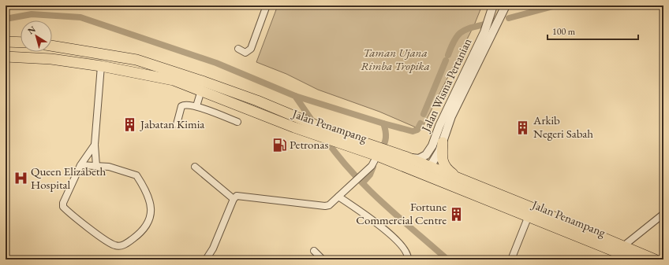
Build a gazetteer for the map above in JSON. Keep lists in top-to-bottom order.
{
  "streets": {
    "main road": ["Jalan Penampang"],
    "street": ["Jalan Wisma Pertanian"]
  },
  "crossings": [
    ["Jalan Wisma Pertanian", "Jalan Penampang"]
  ],
  "parks": ["Taman Ujana Rimba Tropika"],
  "places": {
    "building": ["Jabatan Kimia", "Arkib Negeri Sabah", "Fortune Commercial Centre"],
    "fuel station": ["Petronas"],
    "hospital": ["Queen Elizabeth Hospital"]
  },
  "scale_bar": "100 m",
  "north": "top left"
}
